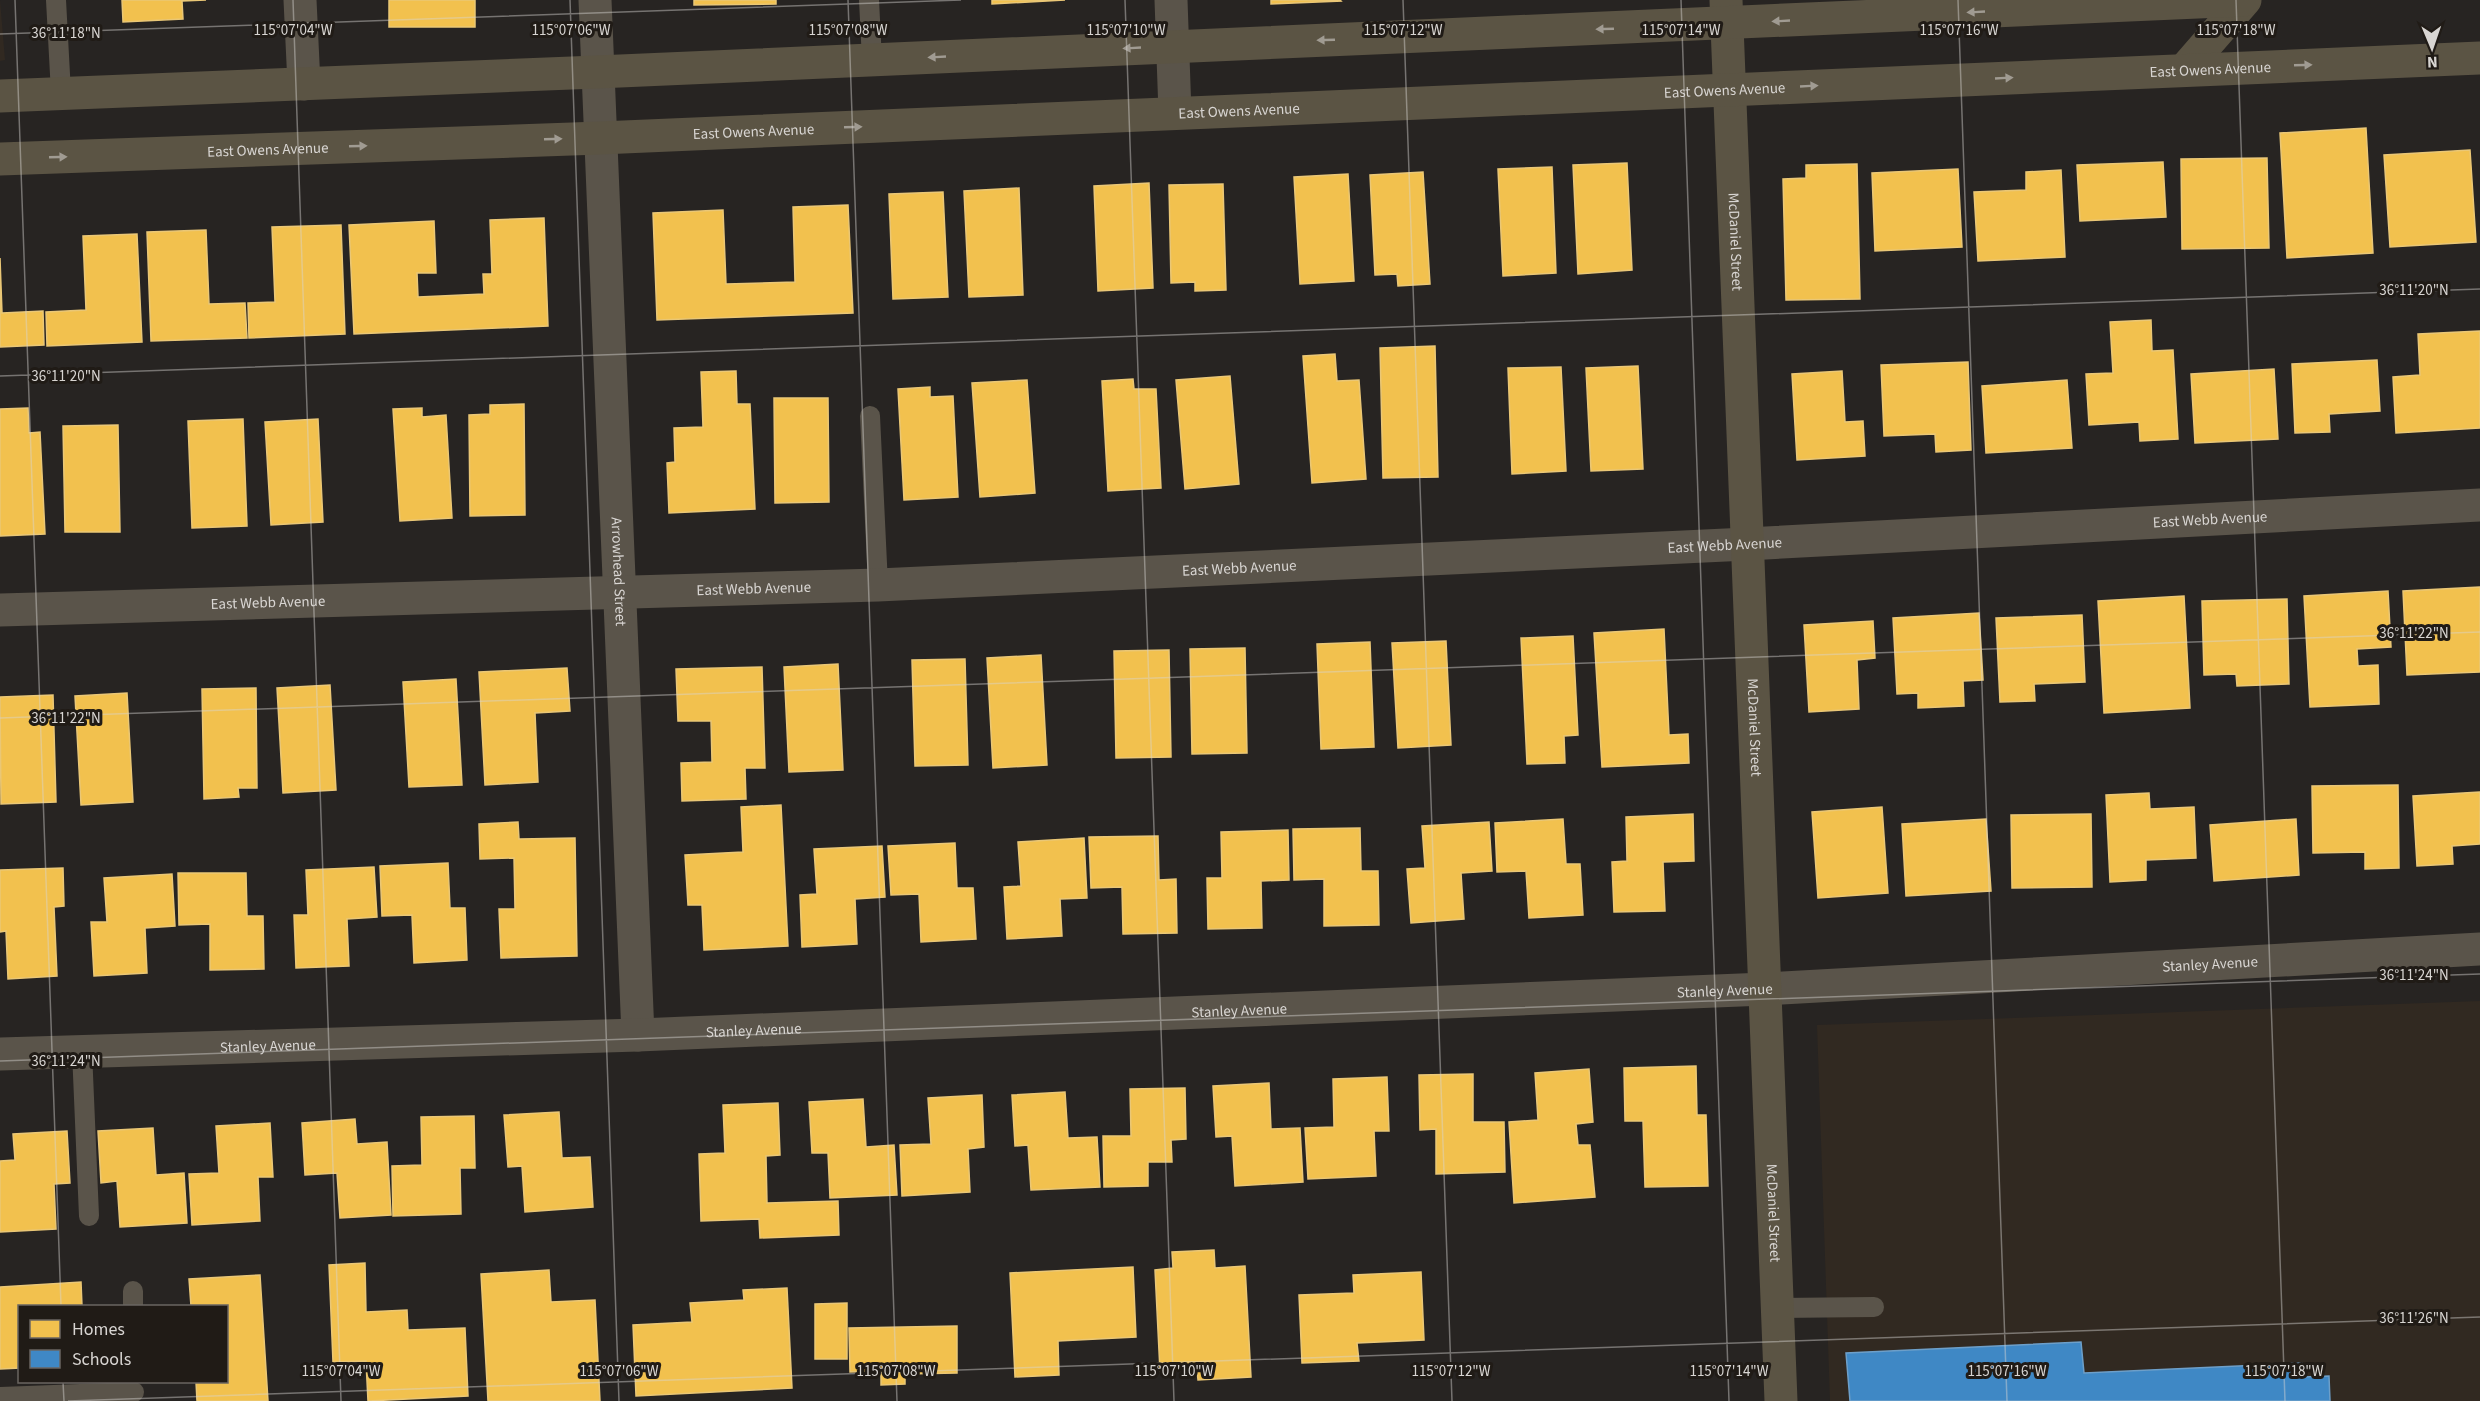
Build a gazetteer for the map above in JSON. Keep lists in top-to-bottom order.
{
  "streets": {
    "main road": ["East Owens Avenue", "McDaniel Street"],
    "street": ["East Webb Avenue", "Arrowhead Street", "Stanley Avenue"]
  },
  "crossings": [
    ["East Owens Avenue", "McDaniel Street"],
    ["East Owens Avenue", "Arrowhead Street"],
    ["McDaniel Street", "East Webb Avenue"],
    ["McDaniel Street", "Stanley Avenue"],
    ["East Webb Avenue", "Arrowhead Street"],
    ["Arrowhead Street", "Stanley Avenue"]
  ],
  "legend": ["Homes", "Schools"],
  "north": "bottom",
  "coordinates": [
    "115°07'04\"W",
    "115°07'06\"W",
    "115°07'08\"W",
    "115°07'10\"W",
    "115°07'12\"W",
    "115°07'14\"W",
    "115°07'16\"W",
    "115°07'18\"W",
    "36°11'18\"N",
    "36°11'20\"N",
    "36°11'22\"N",
    "36°11'24\"N",
    "36°11'26\"N"
  ]
}
